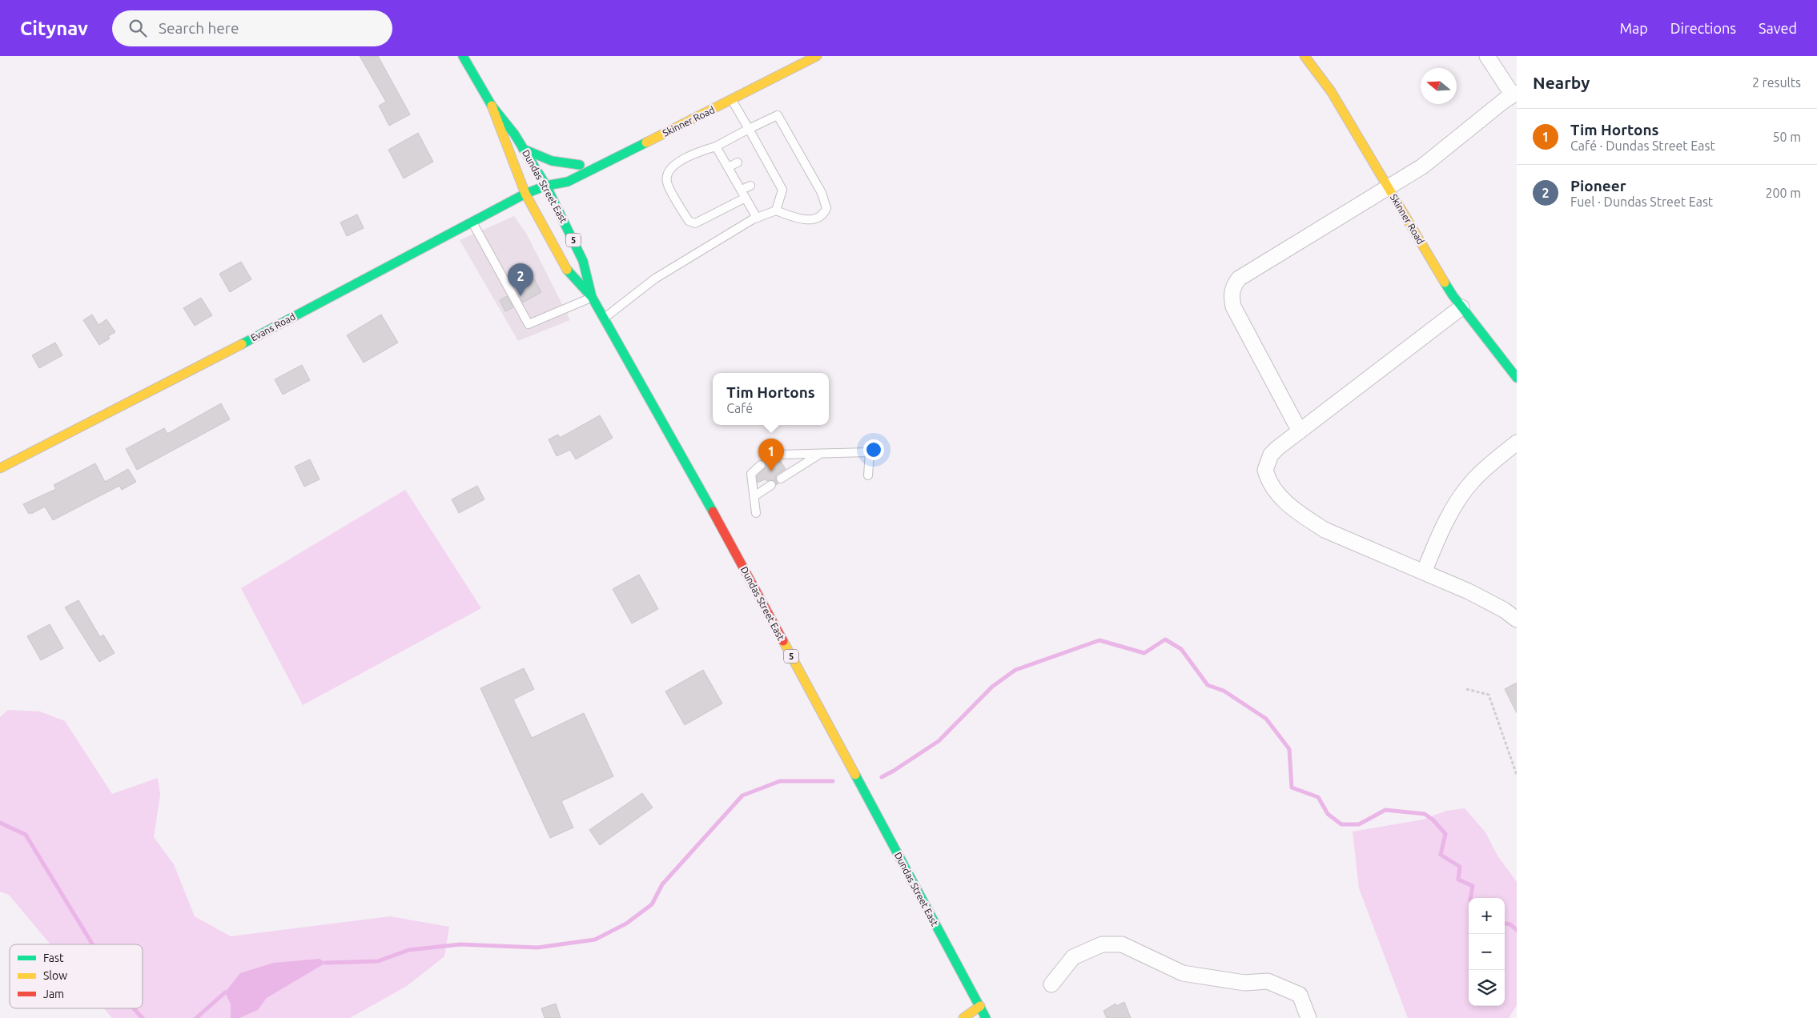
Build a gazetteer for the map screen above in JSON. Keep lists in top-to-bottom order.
{
  "streets": {
    "main road": [
      "Skinner Road",
      "Dundas Street East",
      "5",
      "Evans Road"
    ]
  },
  "crossings": [
    ["Skinner Road", "Dundas Street East"],
    ["Skinner Road", "Evans Road"],
    ["Dundas Street East", "Evans Road"]
  ],
  "legend": ["Fast", "Slow", "Jam"],
  "north": "left",
  "page": {
    "header": "Citynav",
    "search": "Search here",
    "nav": ["Map", "Directions", "Saved"],
    "heading": ["Nearby", "2 results"],
    "list": [
      {
        "mark": "1",
        "name": "Tim Hortons",
        "note": "Café · Dundas Street East",
        "value": "50 m"
      },
      {
        "mark": "2",
        "name": "Pioneer",
        "note": "Fuel · Dundas Street East",
        "value": "200 m"
      }
    ],
    "pins": ["2", "1"],
    "popup": ["Tim Hortons", "Café"],
    "map_buttons": ["+", "−"]
  }
}
